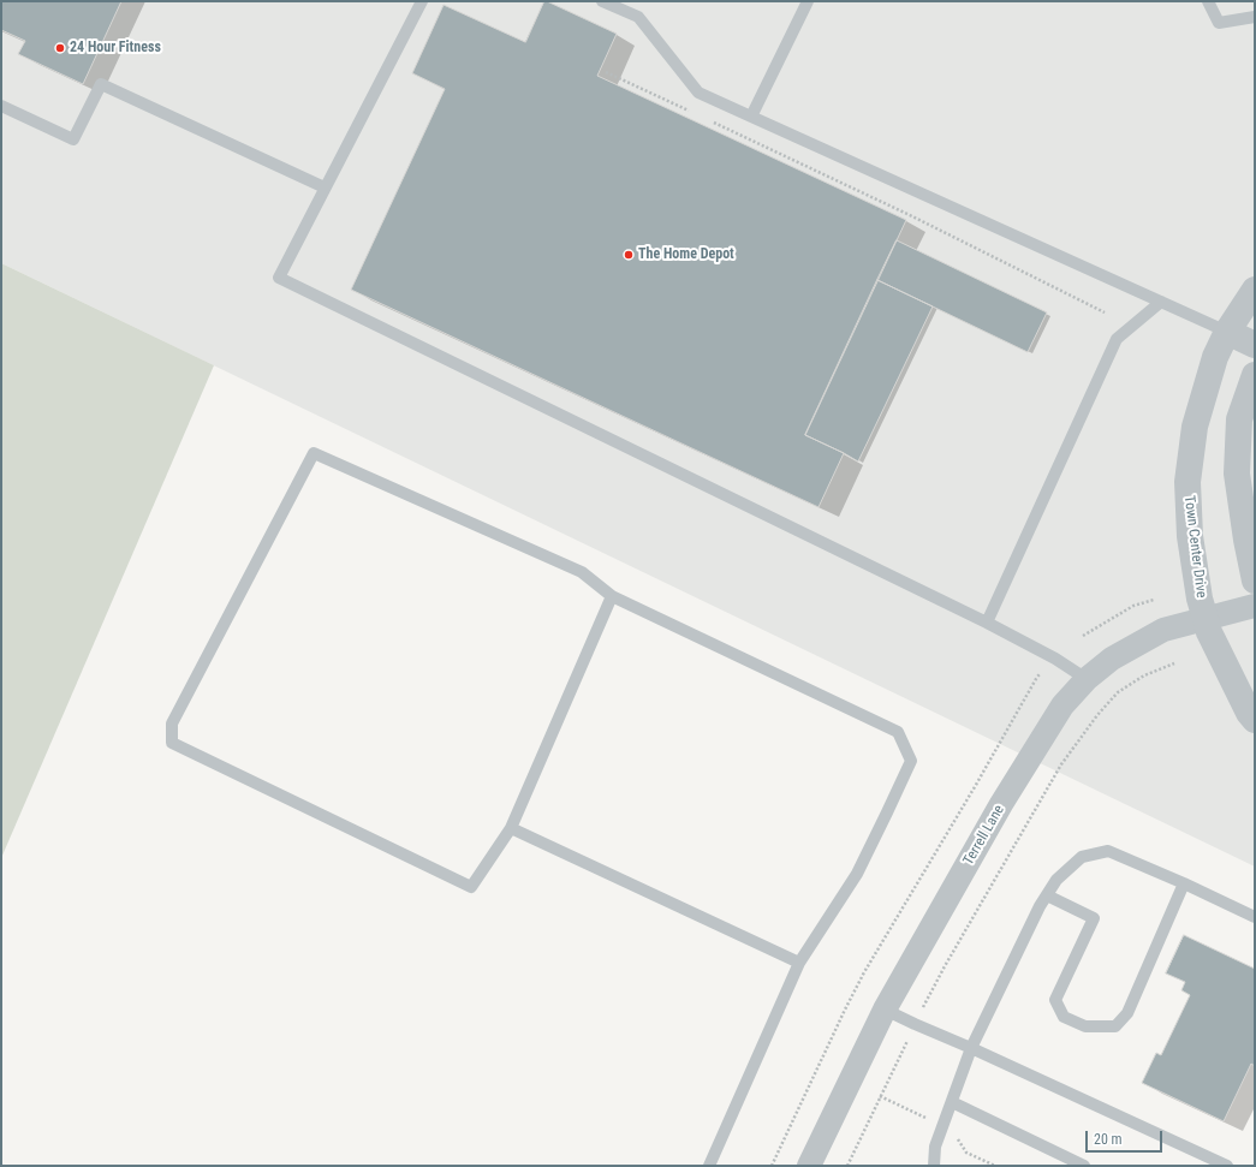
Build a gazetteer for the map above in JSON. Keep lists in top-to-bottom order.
{
  "streets": {
    "street": ["Town Center Drive", "Terrell Lane"]
  },
  "crossings": [
    ["Town Center Drive", "Terrell Lane"]
  ],
  "places": ["24 Hour Fitness", "The Home Depot"],
  "scale_bar": "20 m"
}
